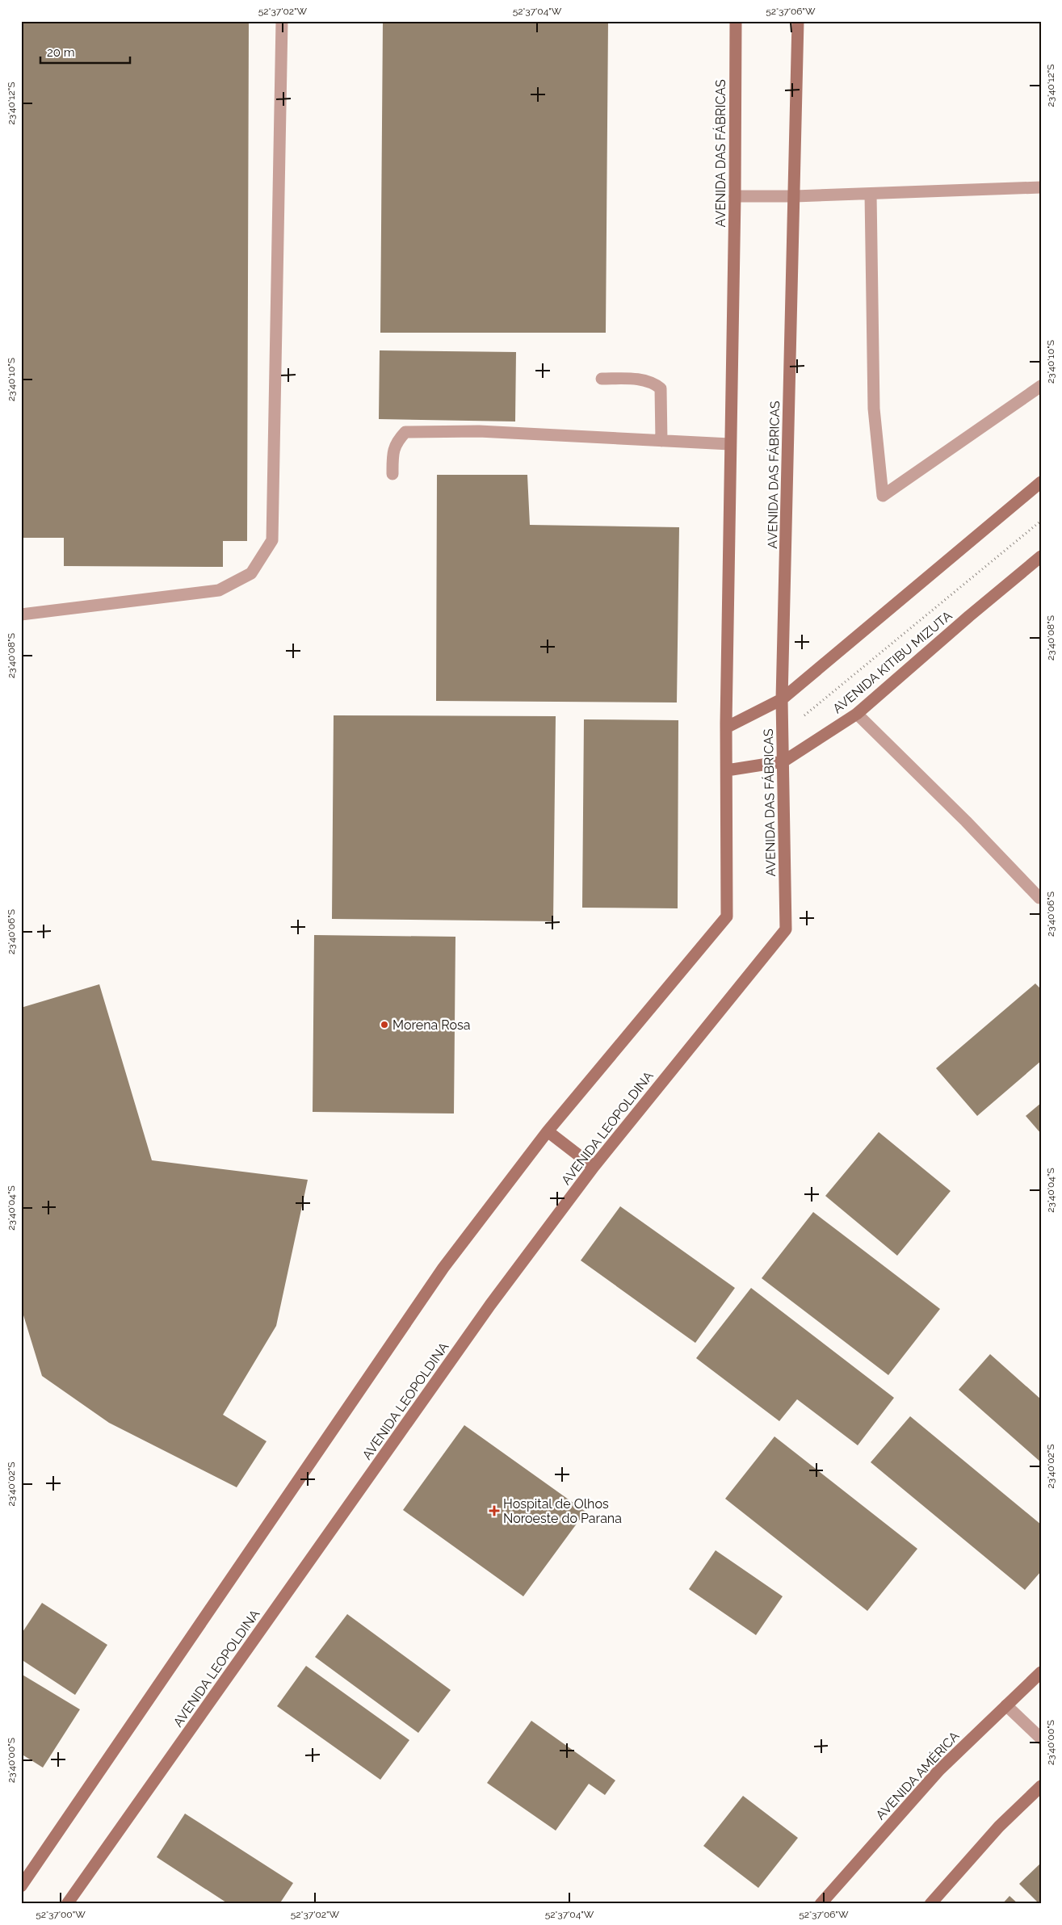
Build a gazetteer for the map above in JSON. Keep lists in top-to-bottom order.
{
  "streets": {
    "street": [
      "AVENIDA DAS FÁBRICAS",
      "AVENIDA KITIBU MIZUTA",
      "AVENIDA LEOPOLDINA",
      "AVENIDA AMÉRICA"
    ]
  },
  "crossings": [
    ["AVENIDA DAS FÁBRICAS", "AVENIDA KITIBU MIZUTA"],
    ["AVENIDA DAS FÁBRICAS", "AVENIDA LEOPOLDINA"]
  ],
  "places": {
    "other": ["Morena Rosa"],
    "health": ["Hospital de Olhos Noroeste do Parana"]
  },
  "scale_bar": "20 m",
  "coordinates": [
    "52°37'02\"W",
    "52°37'04\"W",
    "52°37'06\"W",
    "23°40'12\"S",
    "23°40'10\"S",
    "23°40'08\"S",
    "23°40'06\"S",
    "23°40'04\"S",
    "23°40'02\"S",
    "23°40'00\"S",
    "52°37'00\"W"
  ]
}
